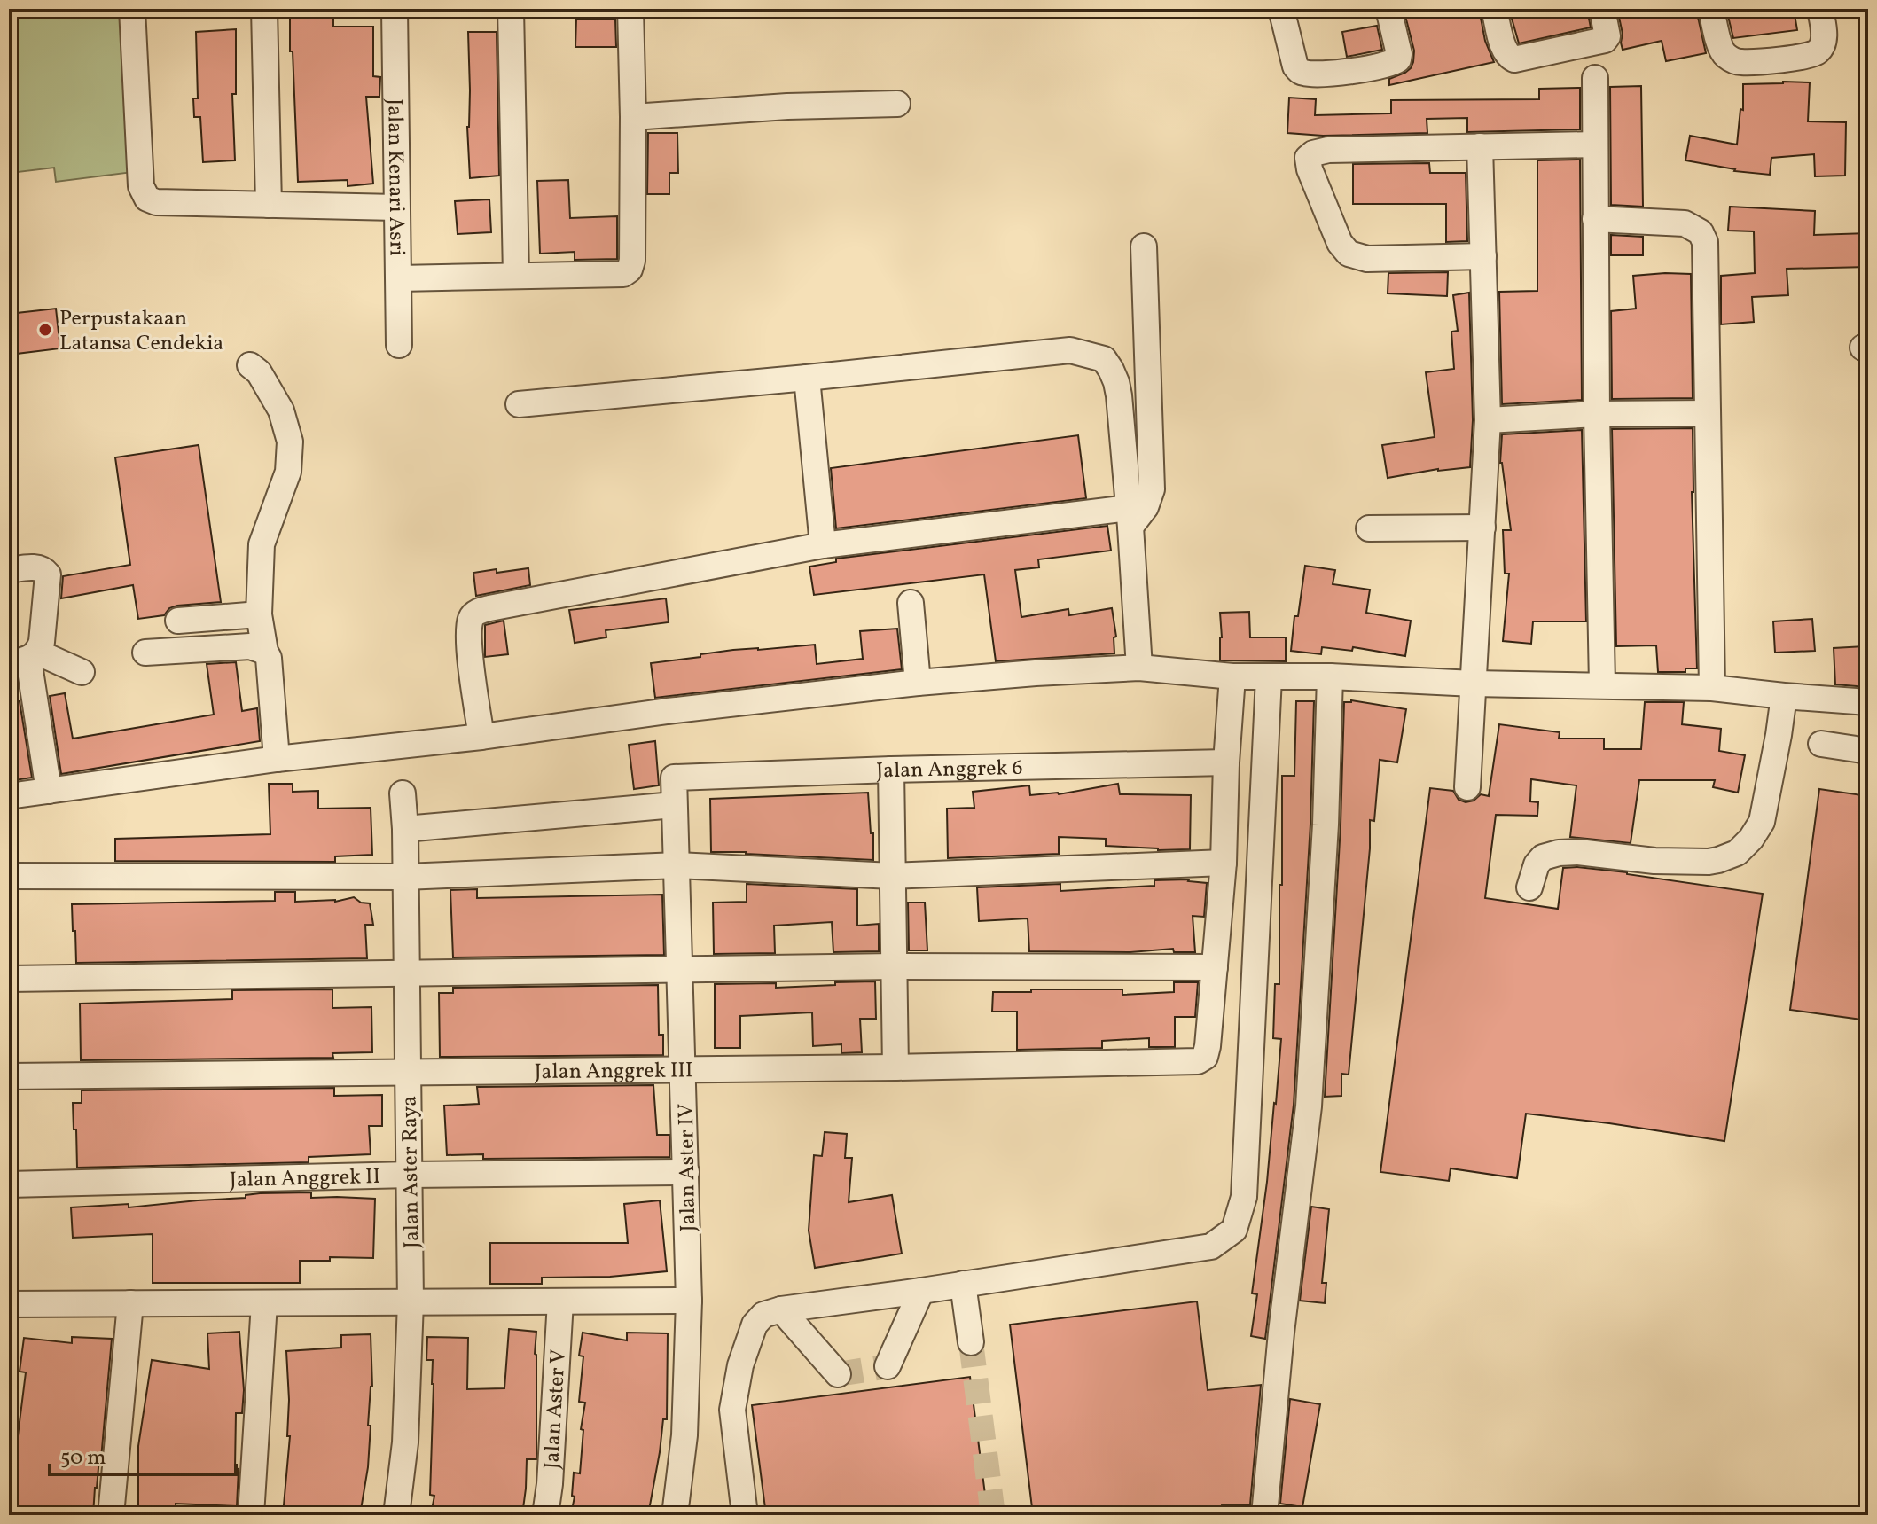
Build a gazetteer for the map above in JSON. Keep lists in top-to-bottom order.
{
  "streets": {
    "street": [
      "Jalan Kenari Asri",
      "Jalan Anggrek 6",
      "Jalan Anggrek III",
      "Jalan Aster IV",
      "Jalan Aster Raya",
      "Jalan Anggrek II",
      "Jalan Aster V"
    ]
  },
  "crossings": [
    ["Jalan Anggrek 6", "Jalan Aster IV"],
    ["Jalan Anggrek III", "Jalan Aster IV"],
    ["Jalan Anggrek III", "Jalan Aster Raya"],
    ["Jalan Aster IV", "Jalan Anggrek II"],
    ["Jalan Aster Raya", "Jalan Anggrek II"]
  ],
  "places": ["Perpustakaan Latansa Cendekia"],
  "scale_bar": "50 m"
}
